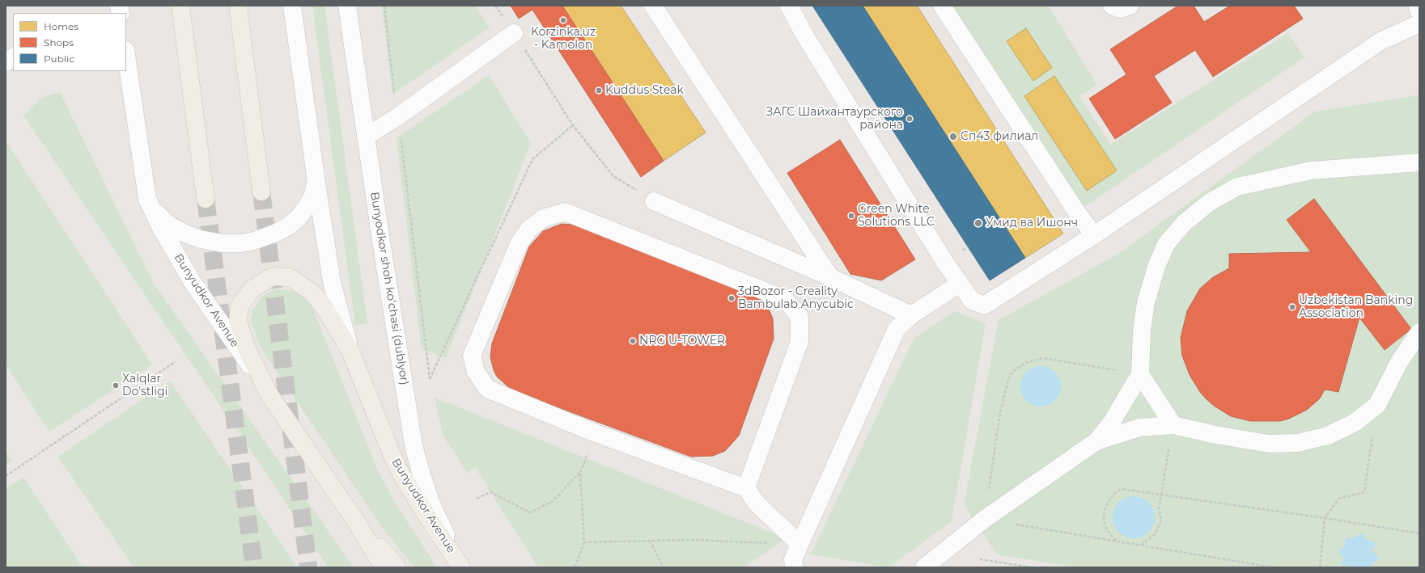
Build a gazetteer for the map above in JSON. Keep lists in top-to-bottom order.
{
  "streets": {
    "main road": ["Bunyudkor Avenue"],
    "street": ["Bunyodkor shoh koʻchasi (dublyor)"]
  },
  "crossings": [
    ["Bunyodkor shoh koʻchasi (dublyor)", "Bunyudkor Avenue"]
  ],
  "places": [
    "Korzinka.uz - Kamolon",
    "Kuddus Steak",
    "ЗАГС Шайхантаурского района",
    "Сп43 филиал",
    "Green White Solutions LLC",
    "Умид ва Ишонч",
    "3dBozor - Creality Bambulab Anycubic",
    "Uzbekistan Banking Association",
    "NRG U-TOWER",
    "Xalqlar Do'stligi"
  ],
  "legend": ["Homes", "Shops", "Public"]
}
